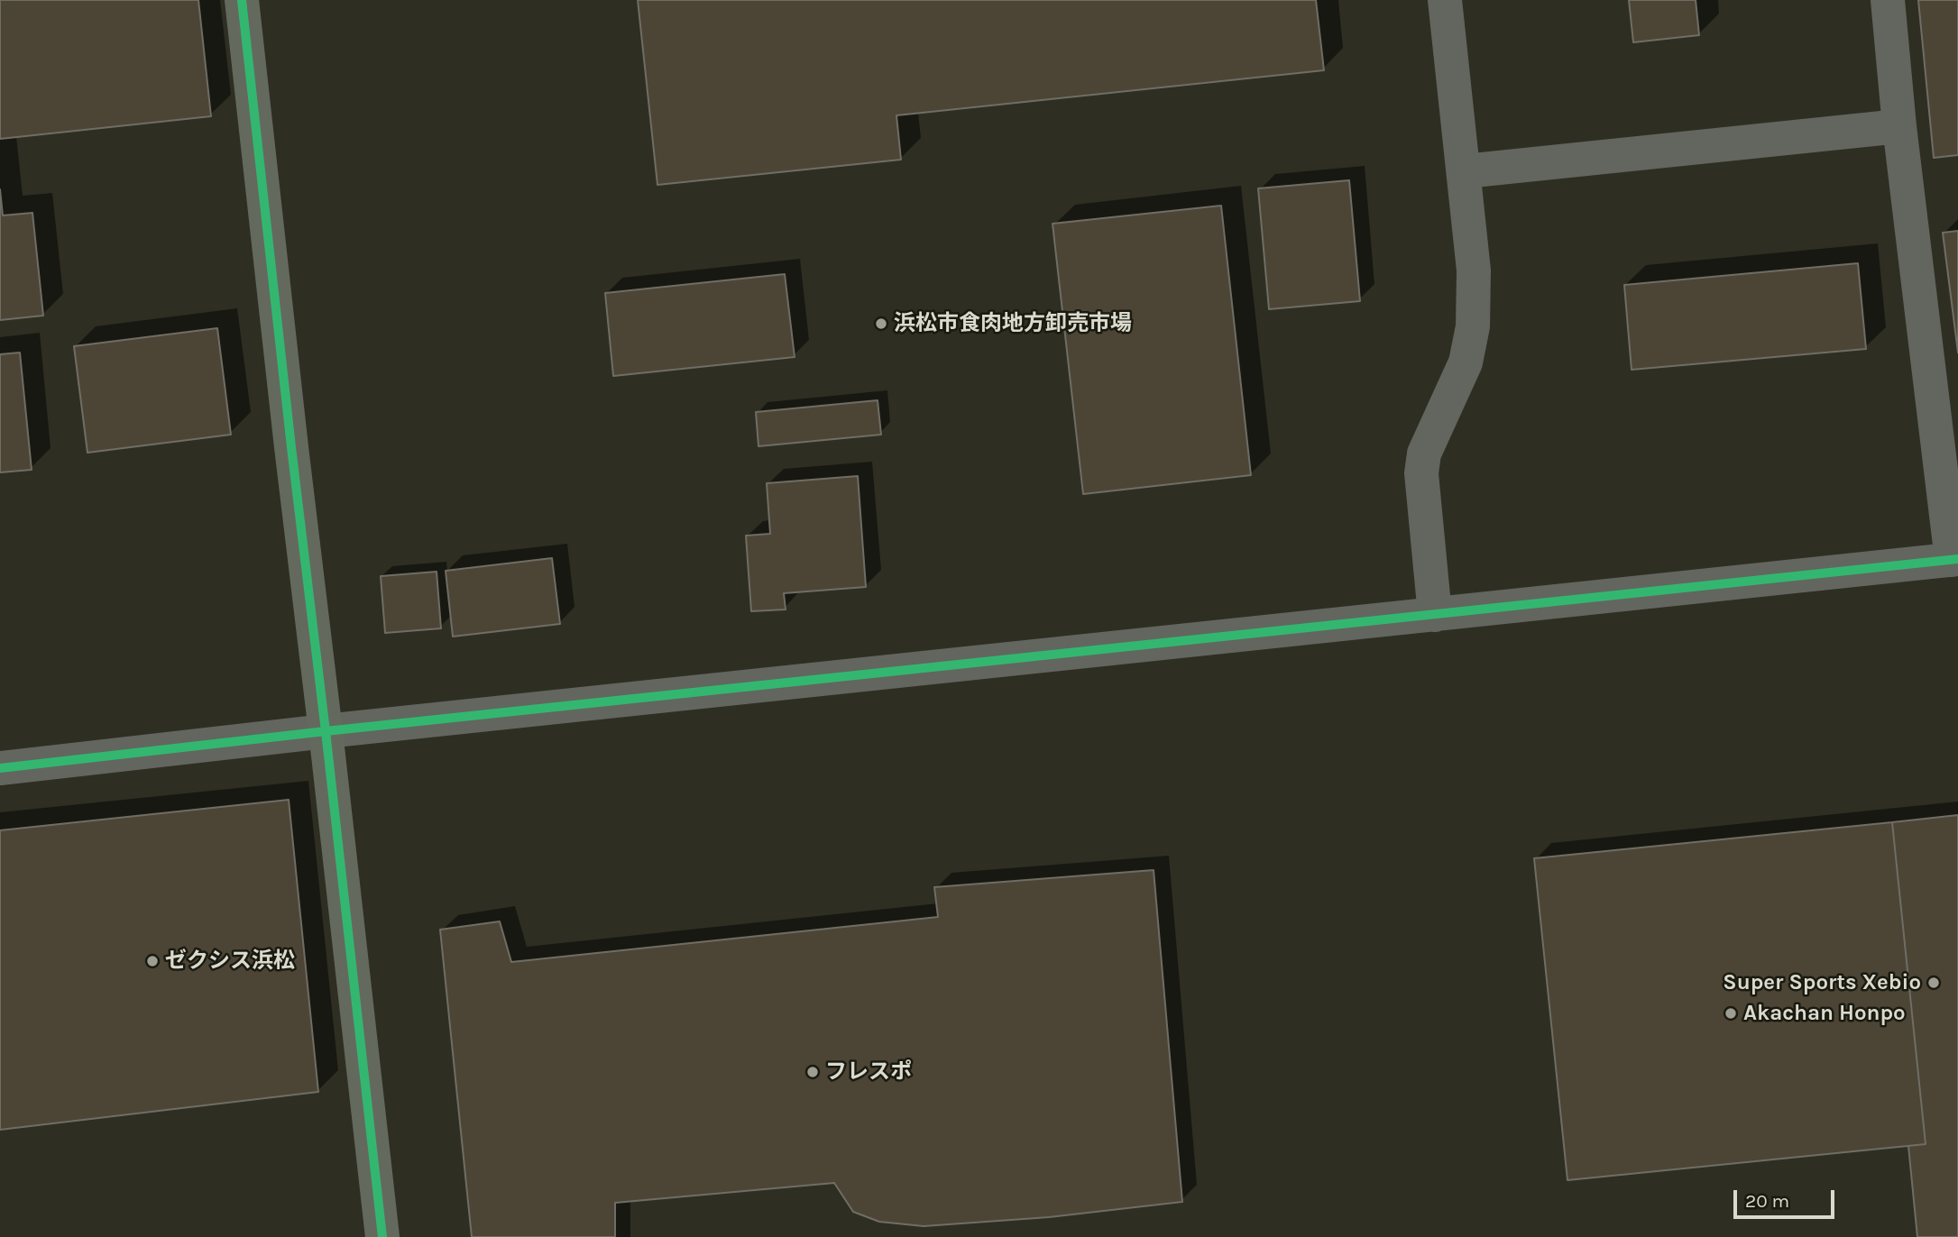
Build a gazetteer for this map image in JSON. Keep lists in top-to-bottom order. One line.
{"places":["浜松市食肉地方卸売市場","ゼクシス浜松","Super Sports Xebio","Akachan Honpo","フレスポ"],"scale_bar":"20 m"}
